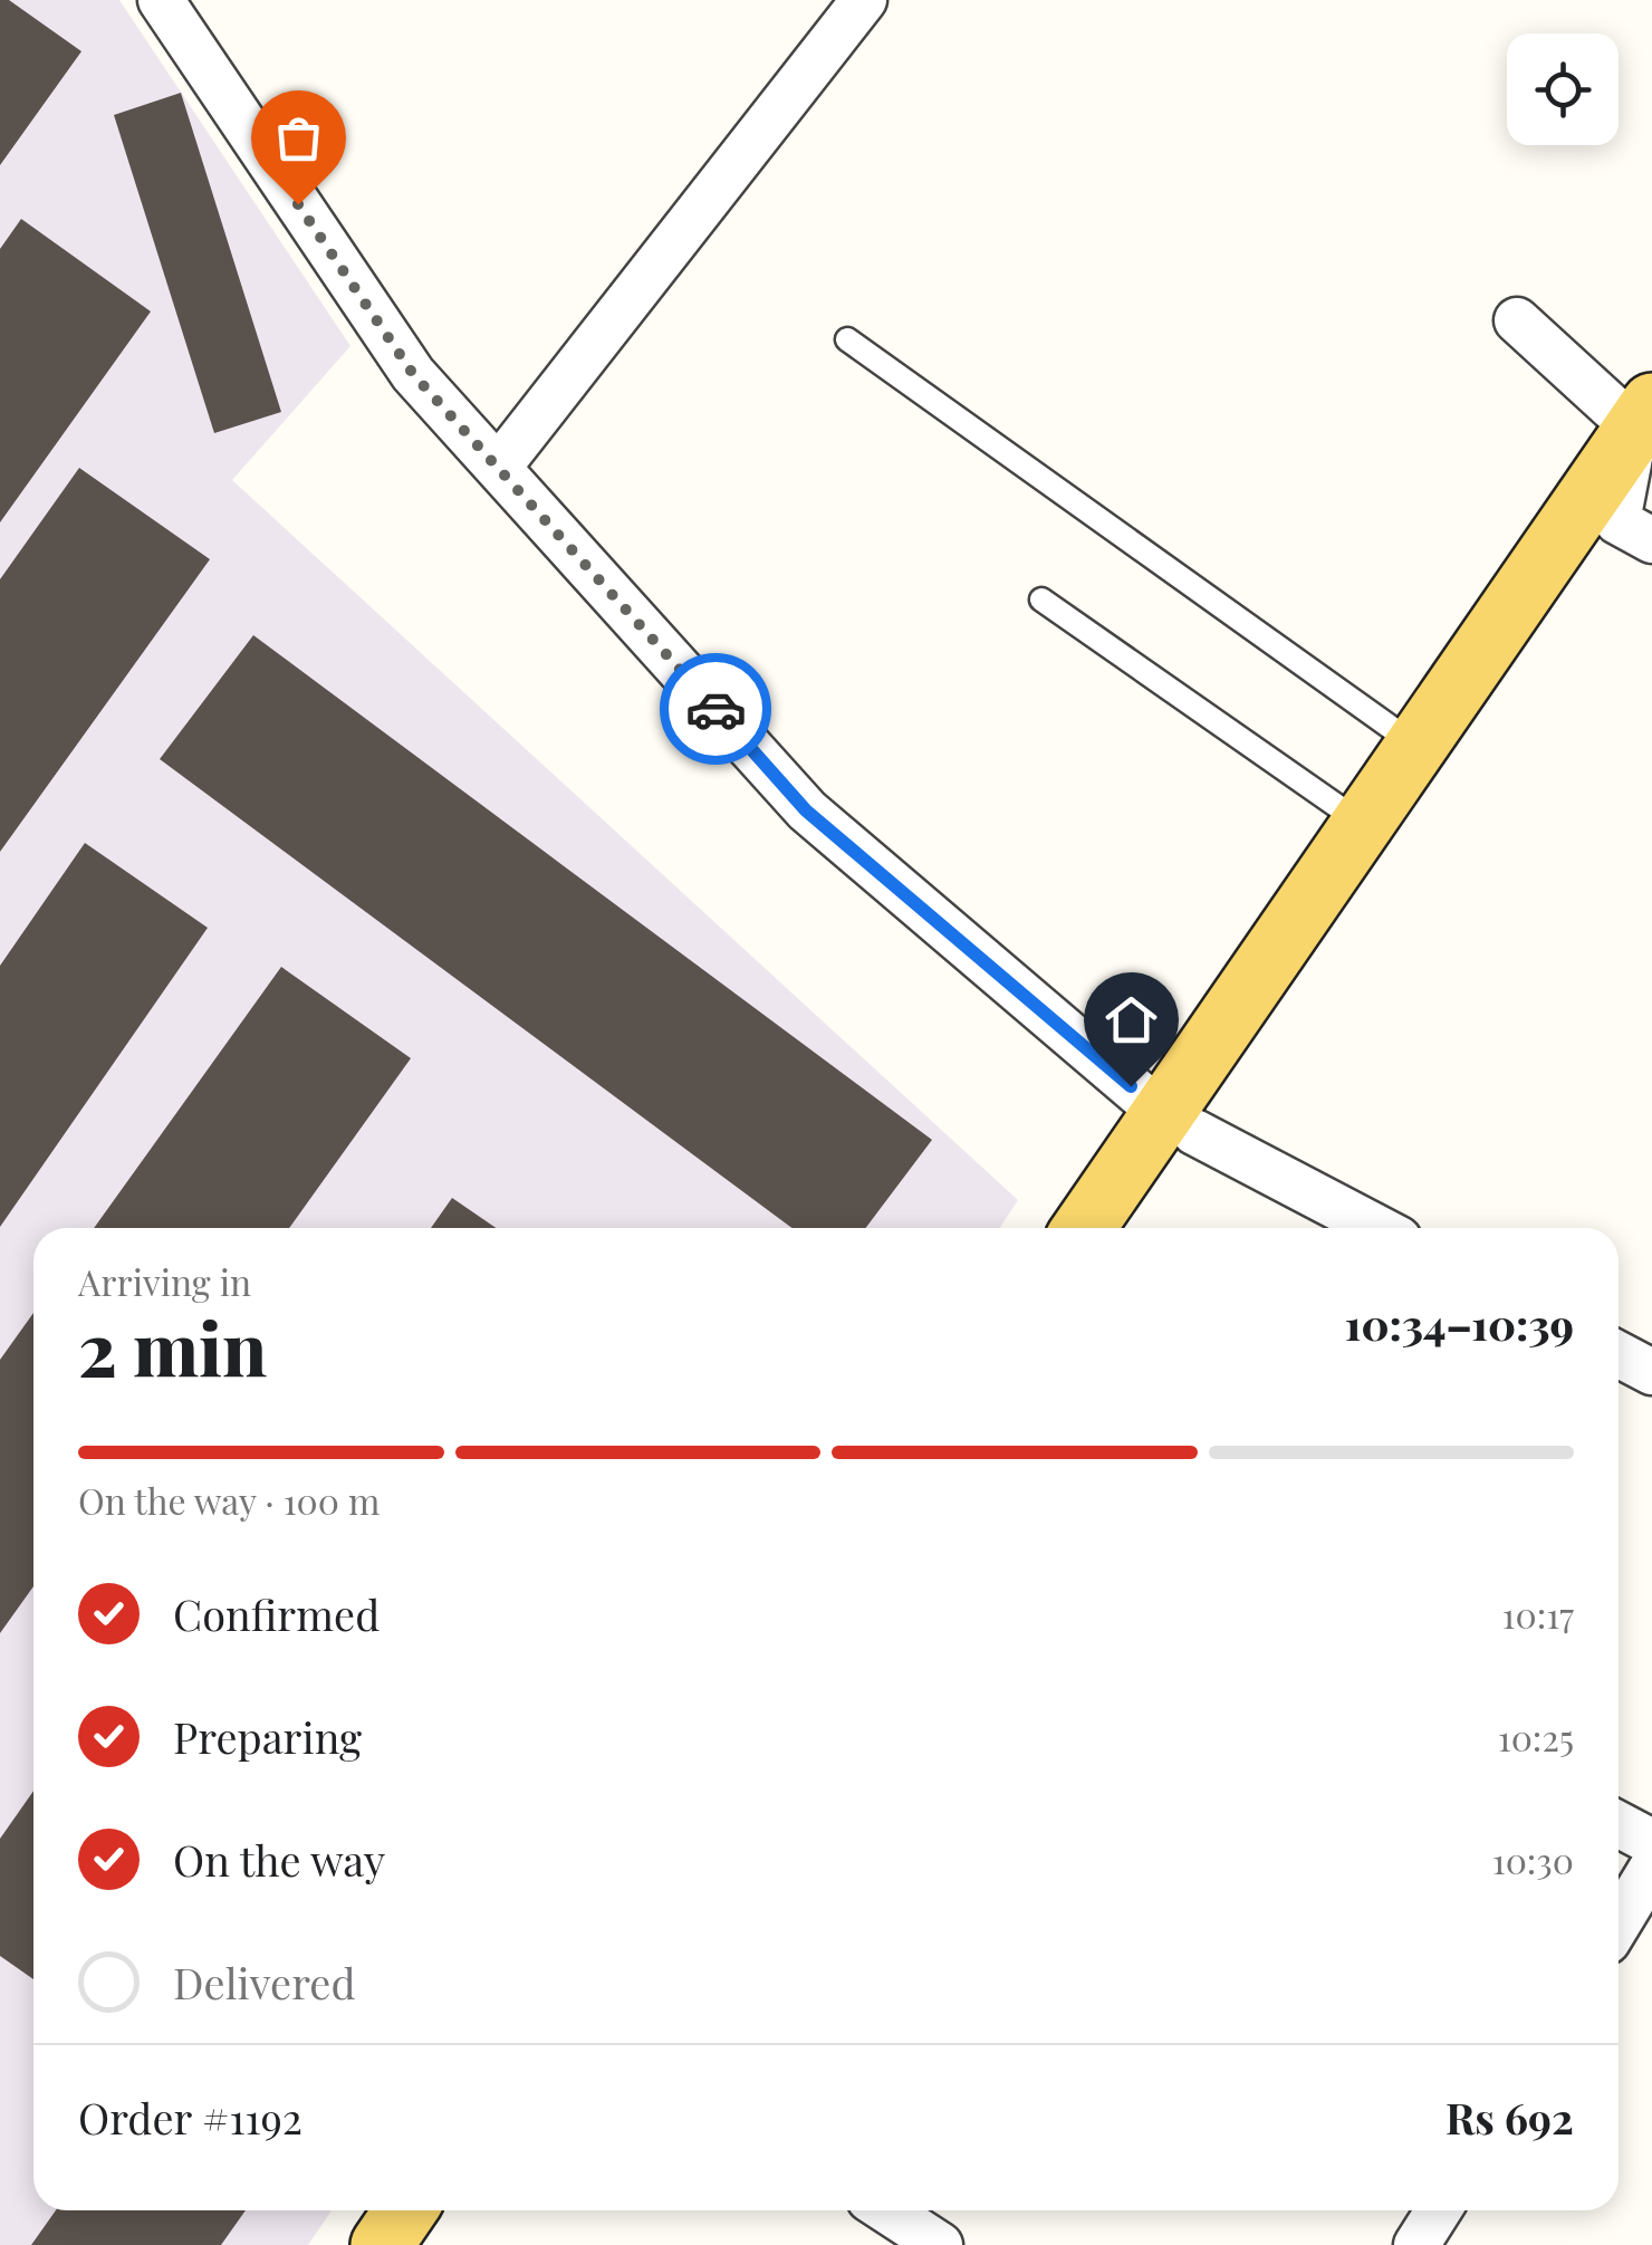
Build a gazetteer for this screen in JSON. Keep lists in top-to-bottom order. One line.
{"page":{"heading":["2 min","Arriving in","10:34–10:39"],"panel":["Order #1192","Rs 692"],"bar":"On the way · 100 m","list":[["Confirmed","10:17"],["Preparing","10:25"],["On the way","10:30"],"Delivered"]}}
